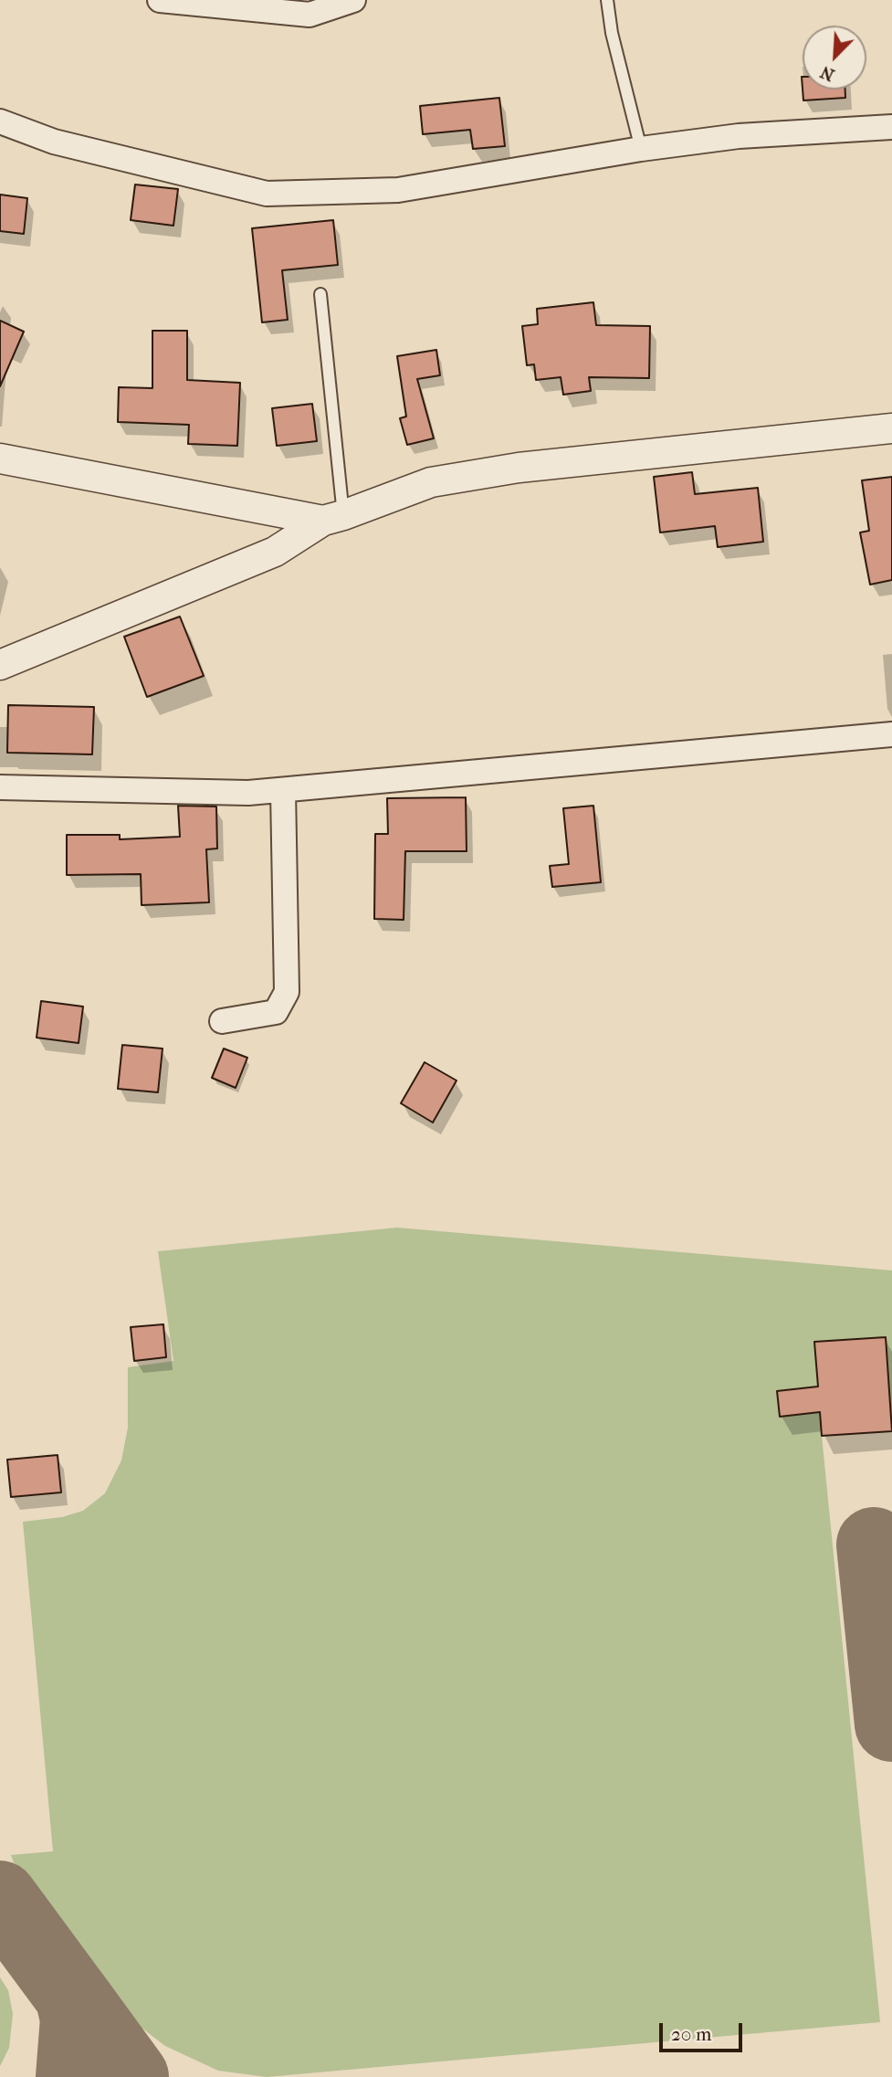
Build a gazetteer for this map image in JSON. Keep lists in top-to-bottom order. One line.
{"scale_bar":"20 m","north":"bottom left"}
